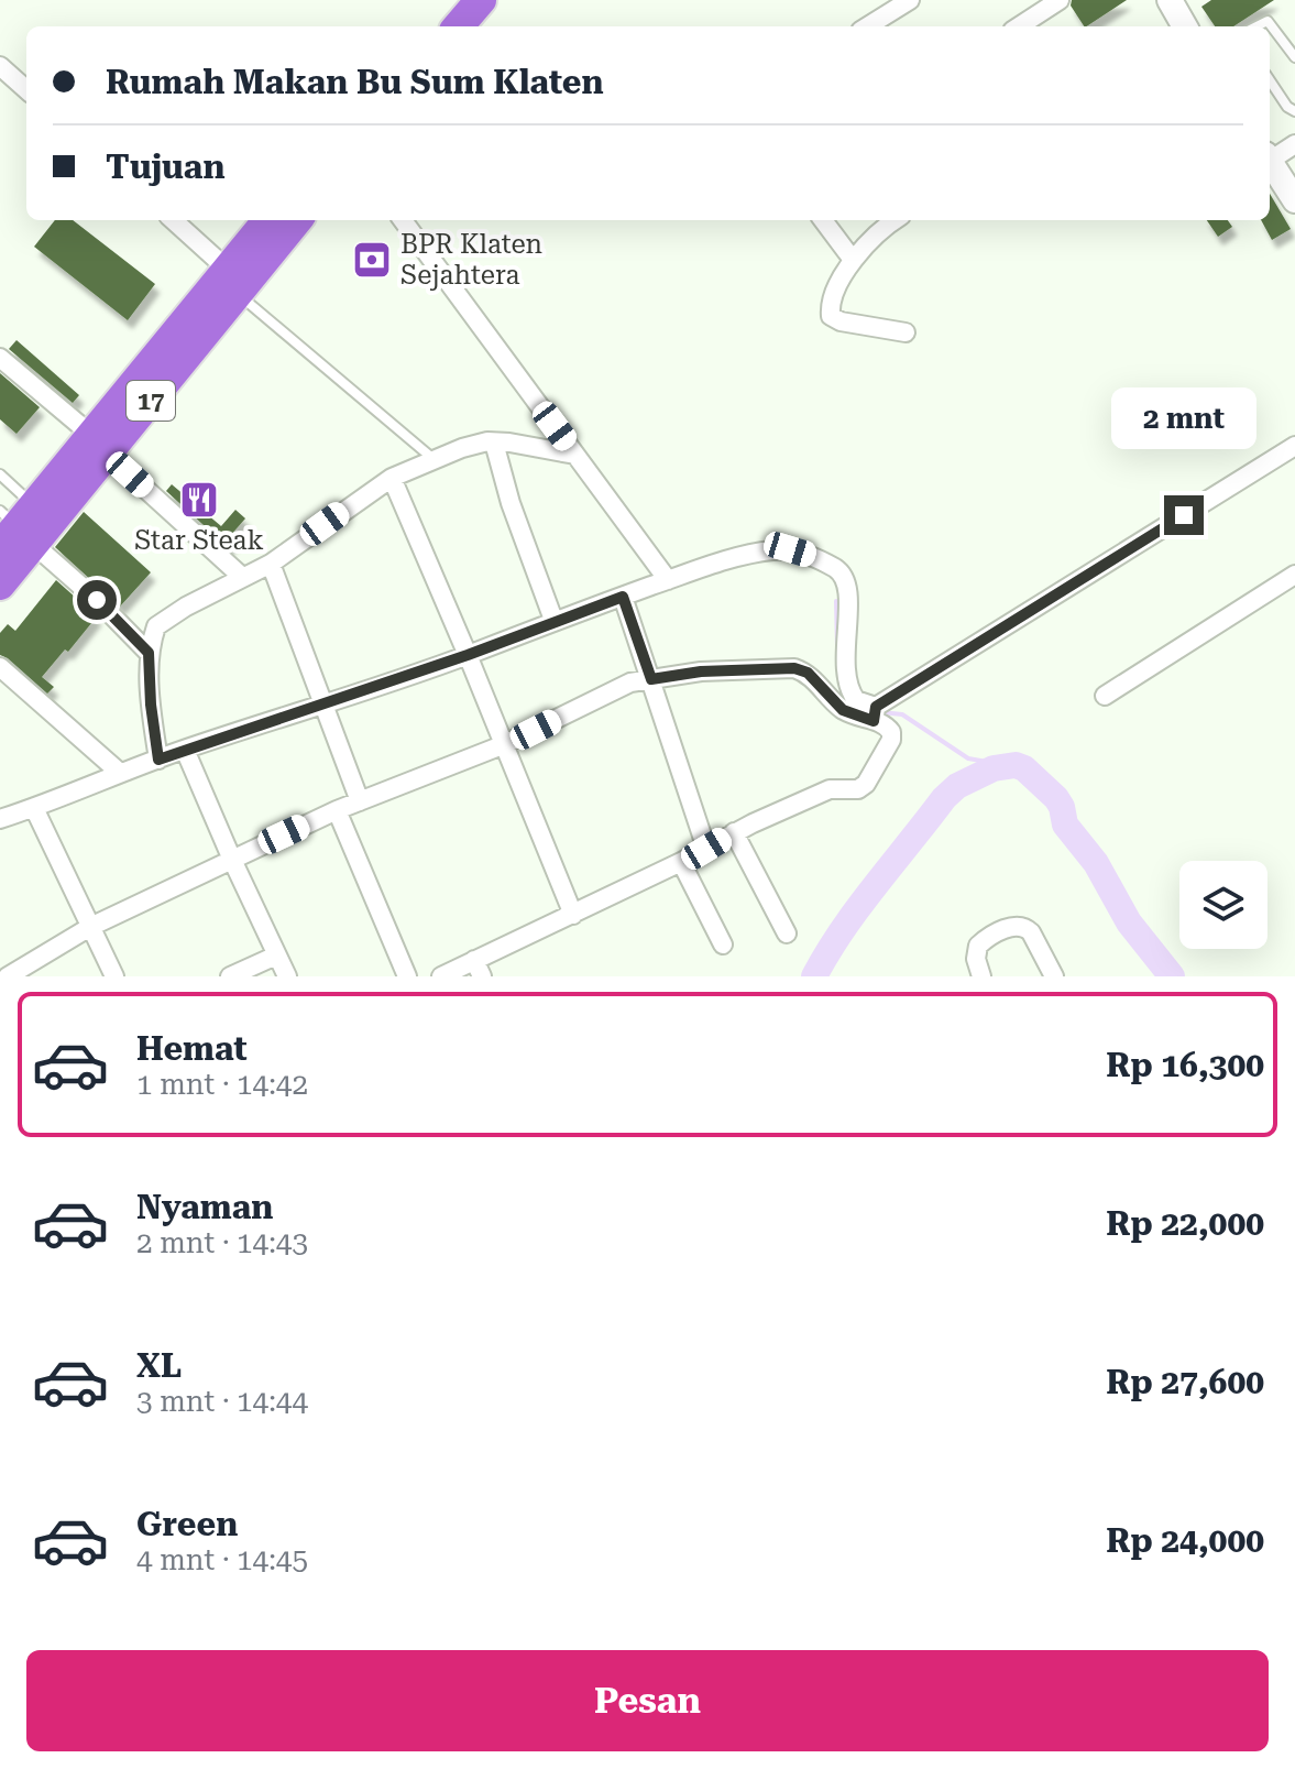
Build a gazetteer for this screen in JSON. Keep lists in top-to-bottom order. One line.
{"streets":{"highway":["17"]},"places":{"bank":["BPR Klaten Sejahtera"],"restaurant":["Star Steak"]},"page":{"banner":["Rumah Makan Bu Sum Klaten","Tujuan"],"bubble":"2 mnt","list":[{"name":"Hemat","note":"1 mnt · 14:42","value":"Rp 16,300"},{"name":"Nyaman","note":"2 mnt · 14:43","value":"Rp 22,000"},{"name":"XL","note":"3 mnt · 14:44","value":"Rp 27,600"},{"name":"Green","note":"4 mnt · 14:45","value":"Rp 24,000"}],"buttons":"Pesan"}}
